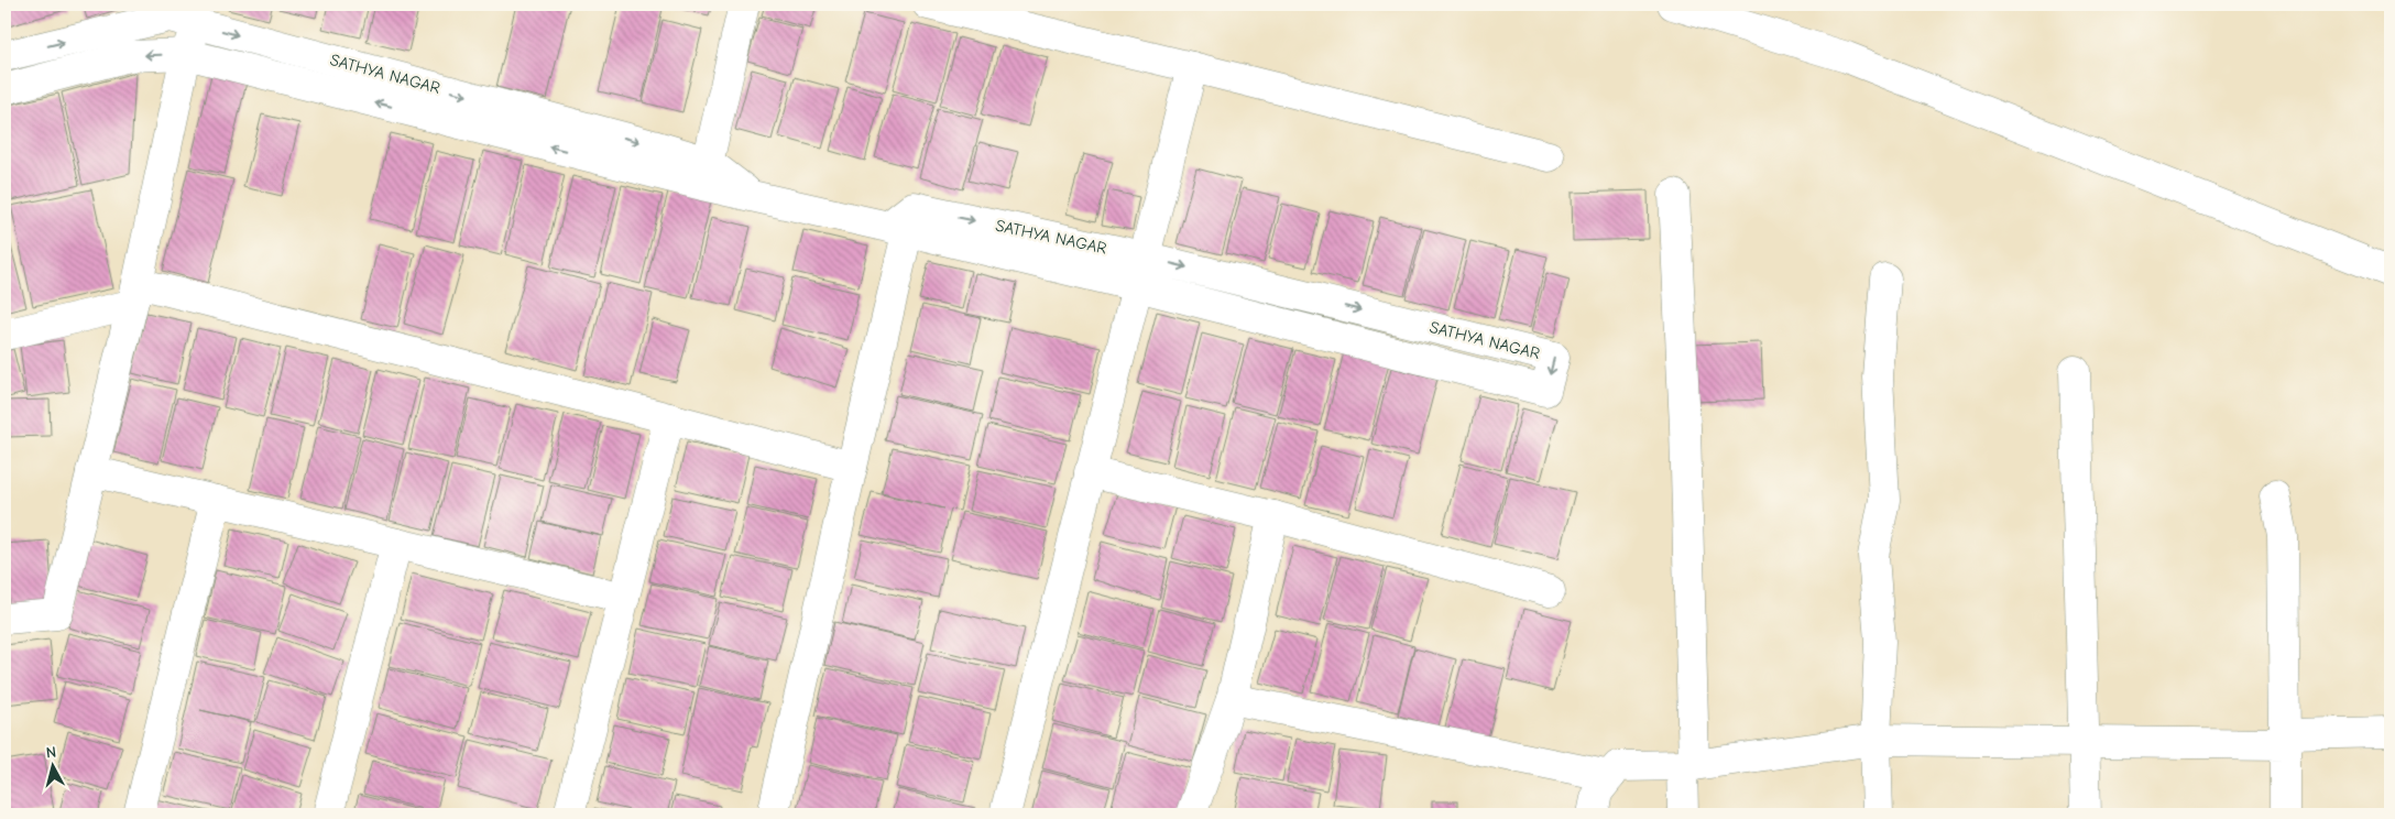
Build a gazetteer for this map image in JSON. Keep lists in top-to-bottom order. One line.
{"streets":{"street":["SATHYA NAGAR"]},"north":"top"}
